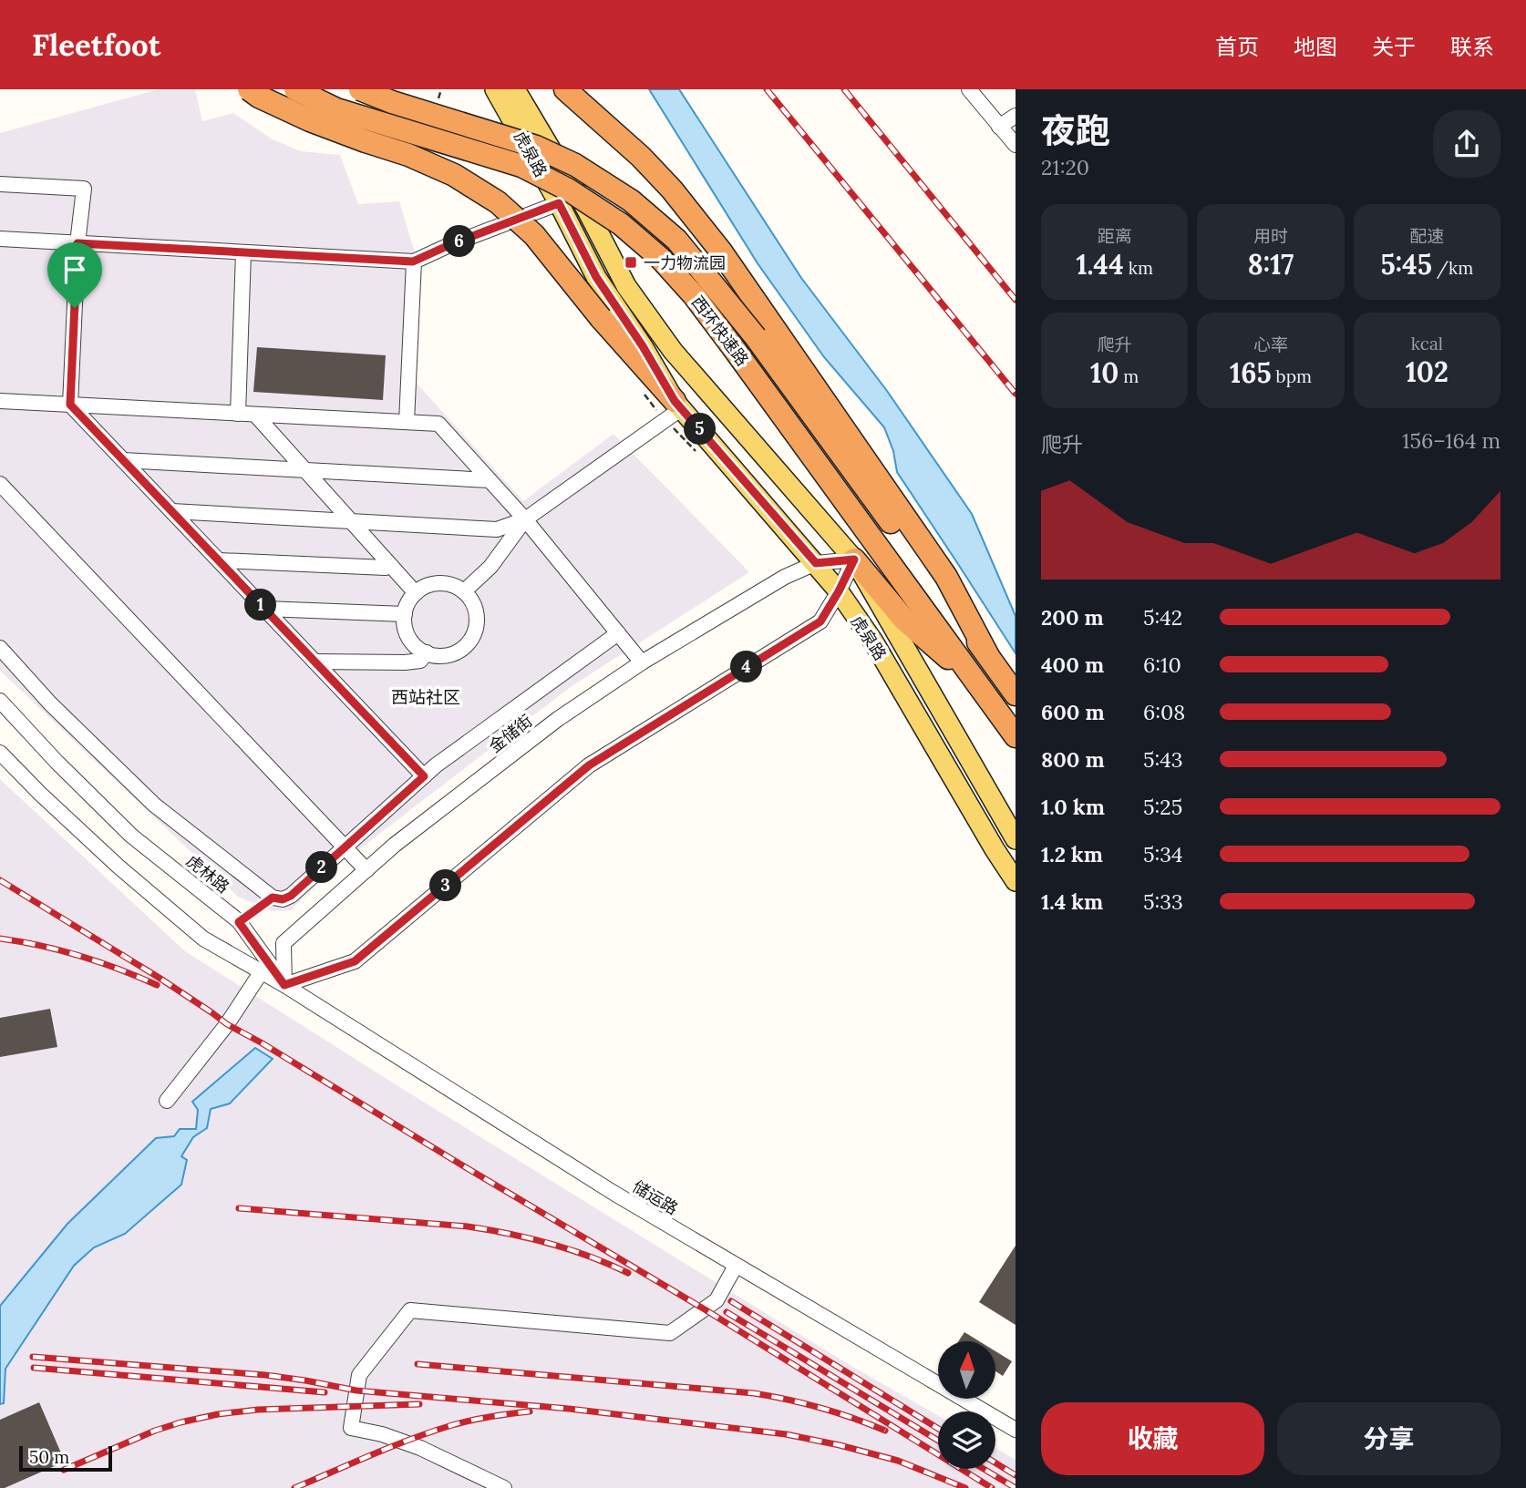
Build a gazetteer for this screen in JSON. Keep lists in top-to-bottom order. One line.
{"streets":{"highway":["西环快速路"],"main road":["虎泉路"],"street":["金储街","虎林路","储运路"]},"crossings":[["虎泉路","金储街"],["金储街","虎林路"],["金储街","储运路"],["虎林路","储运路"]],"districts":["西站社区"],"places":{"transit":["一力物流园"]},"scale_bar":"50 m","north":"top","page":{"header":"Fleetfoot","nav":["首页","地图","关于","联系"],"heading":["夜跑","21:20"],"stats":[["距离","1.44 km"],["用时","8:17"],["配速","5:45 /km"],["爬升","10 m"],["心率","165 bpm"],["kcal","102"]],"pins":["6","5","1","4","2","3"],"chart":["爬升","156–164 m"],"list":[{"name":"200 m","note":"5:42"},{"name":"400 m","note":"6:10"},{"name":"600 m","note":"6:08"},{"name":"800 m","note":"5:43"},{"name":"1.0 km","note":"5:25"},{"name":"1.2 km","note":"5:34"},{"name":"1.4 km","note":"5:33"}],"buttons":["收藏","分享"],"scale":"50 m"}}
